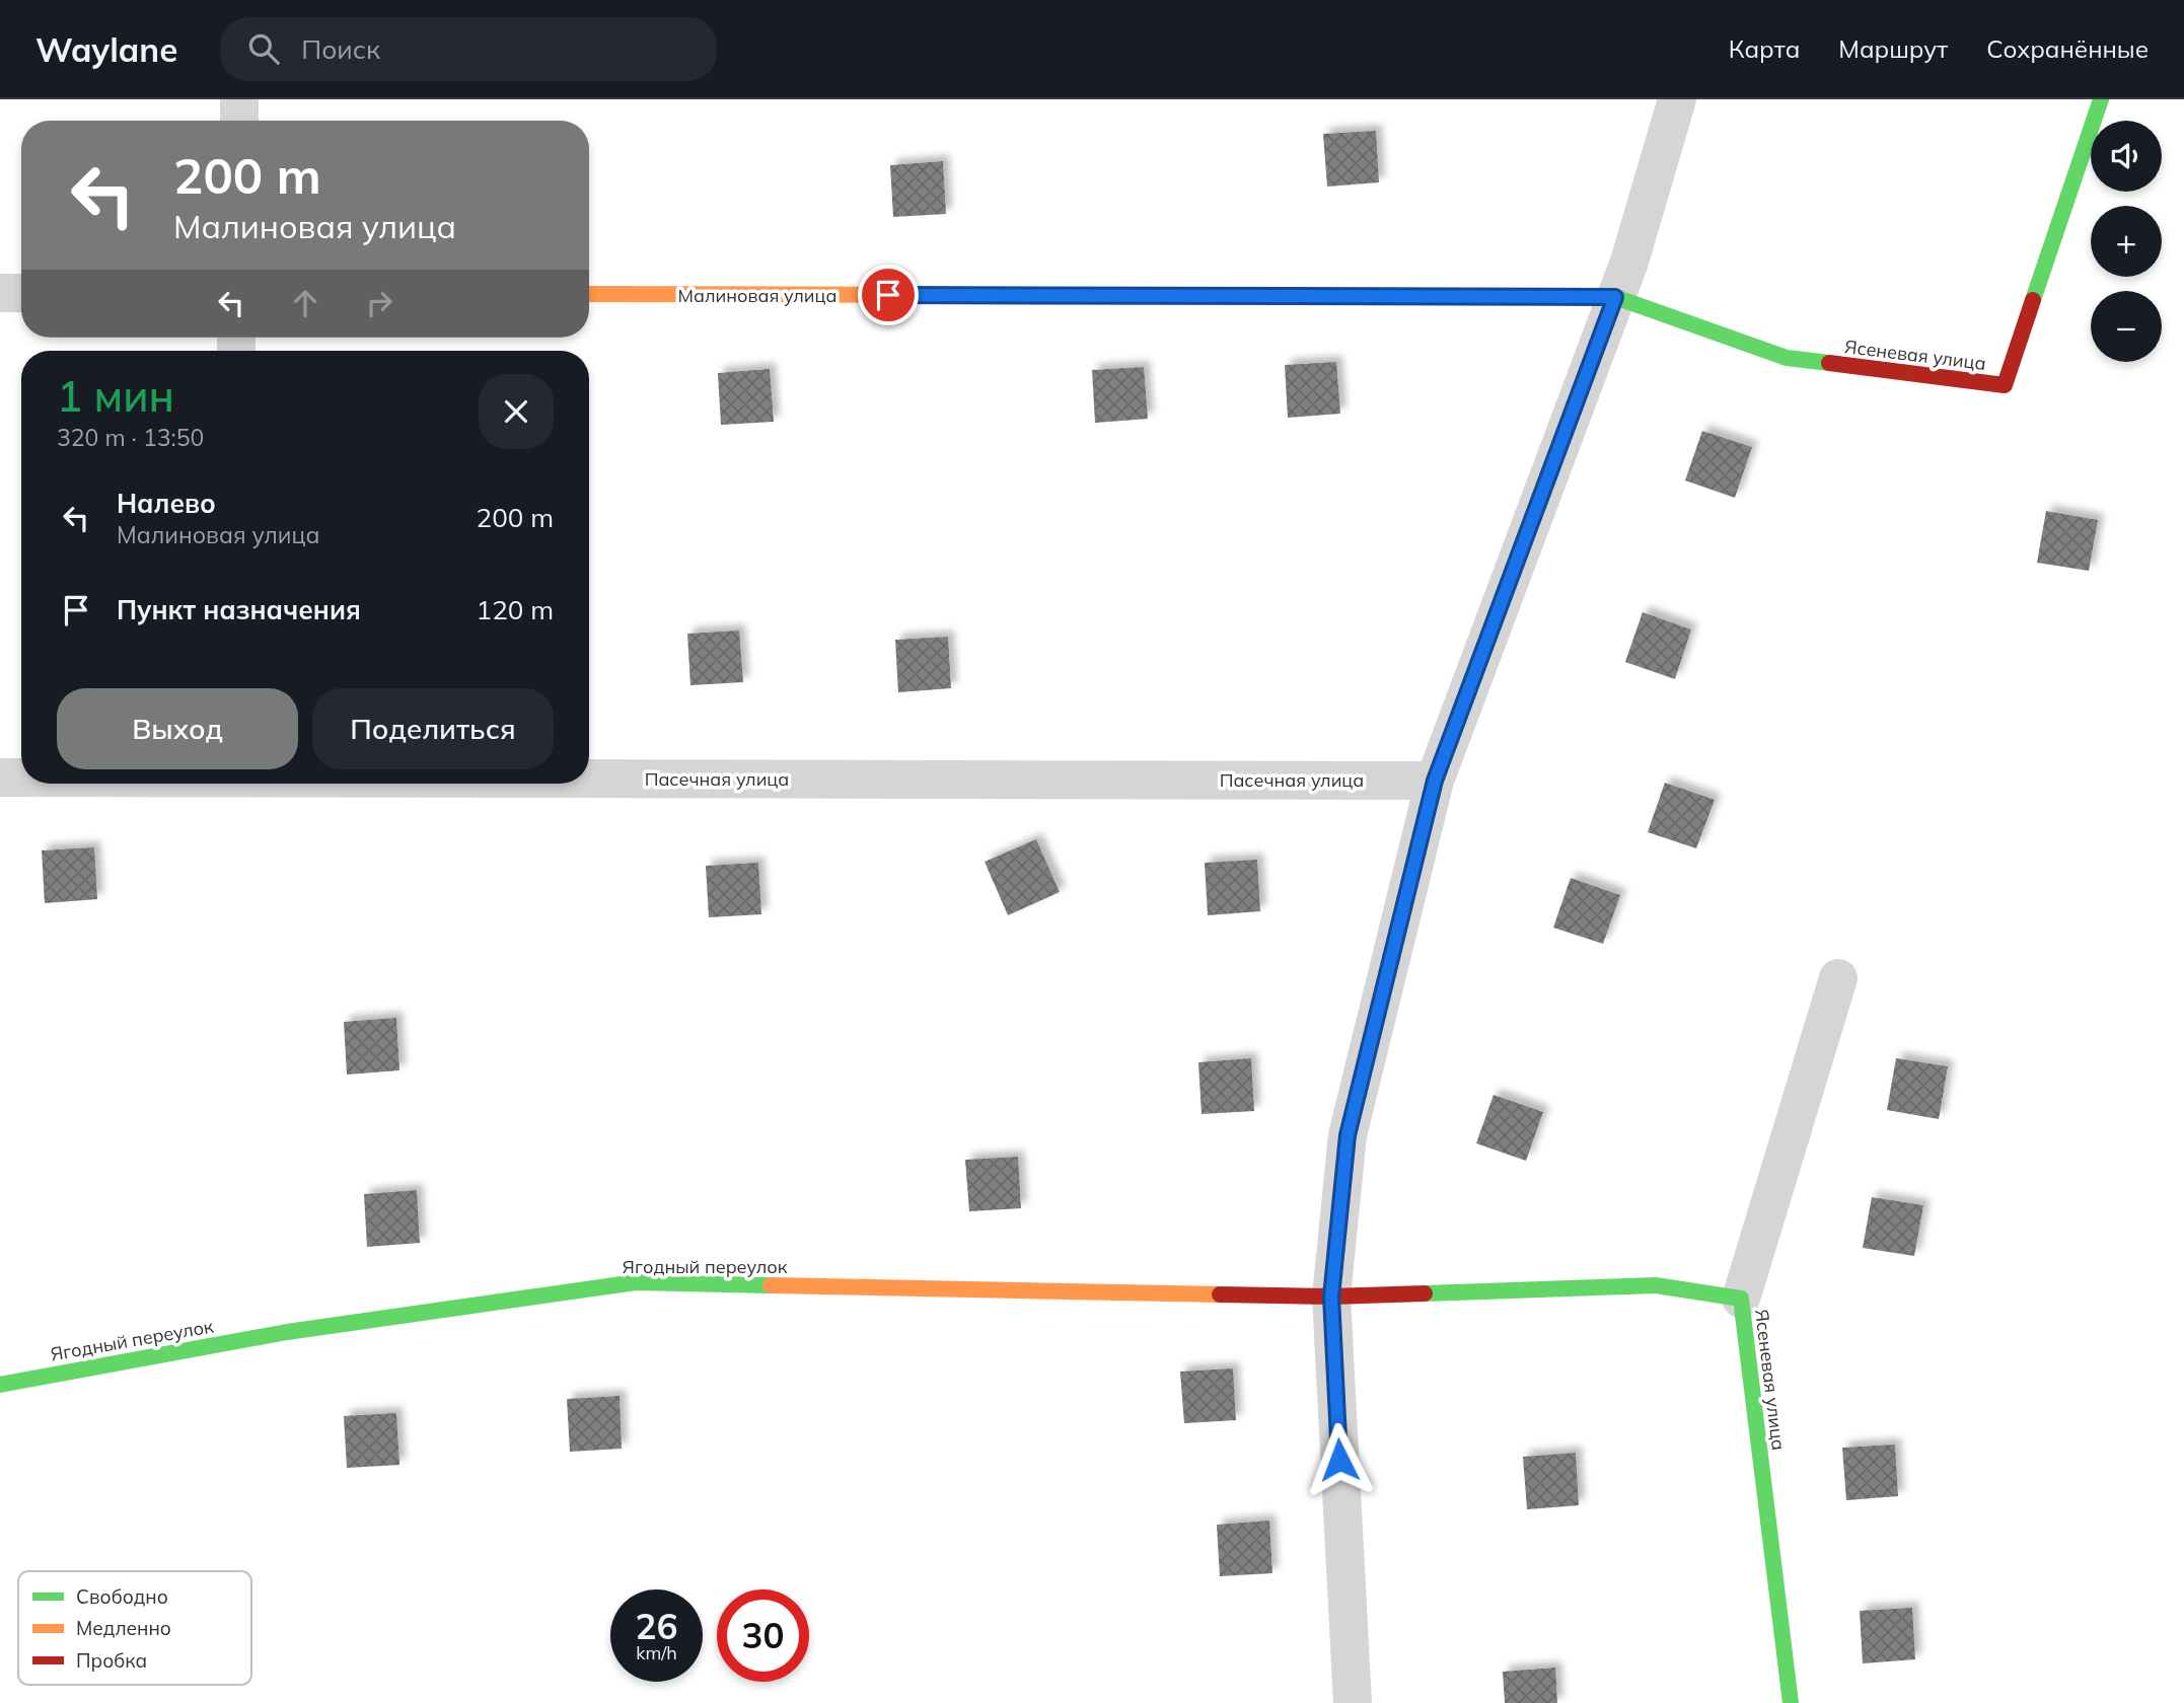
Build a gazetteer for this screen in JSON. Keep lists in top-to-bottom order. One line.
{"streets":{"street":["Малиновая улица","Ясеневая улица","Пасечная улица","Ягодный переулок"]},"crossings":[["Малиновая улица","Ясеневая улица"],["Ясеневая улица","Ягодный переулок"]],"legend":["Свободно","Медленно","Пробка"],"page":{"header":"Waylane","search":"Поиск","nav":["Карта","Маршрут","Сохранённые"],"map_buttons":["+","−"],"turn":["200 m","Малиновая улица"],"heading":["1 мин","320 m · 13:50"],"list":[{"name":"Налево","note":"Малиновая улица","value":"200 m"},{"name":"Пункт назначения","value":"120 m"}],"buttons":["Выход","Поделиться"],"speed":"26 km/h","limit":"30"}}
